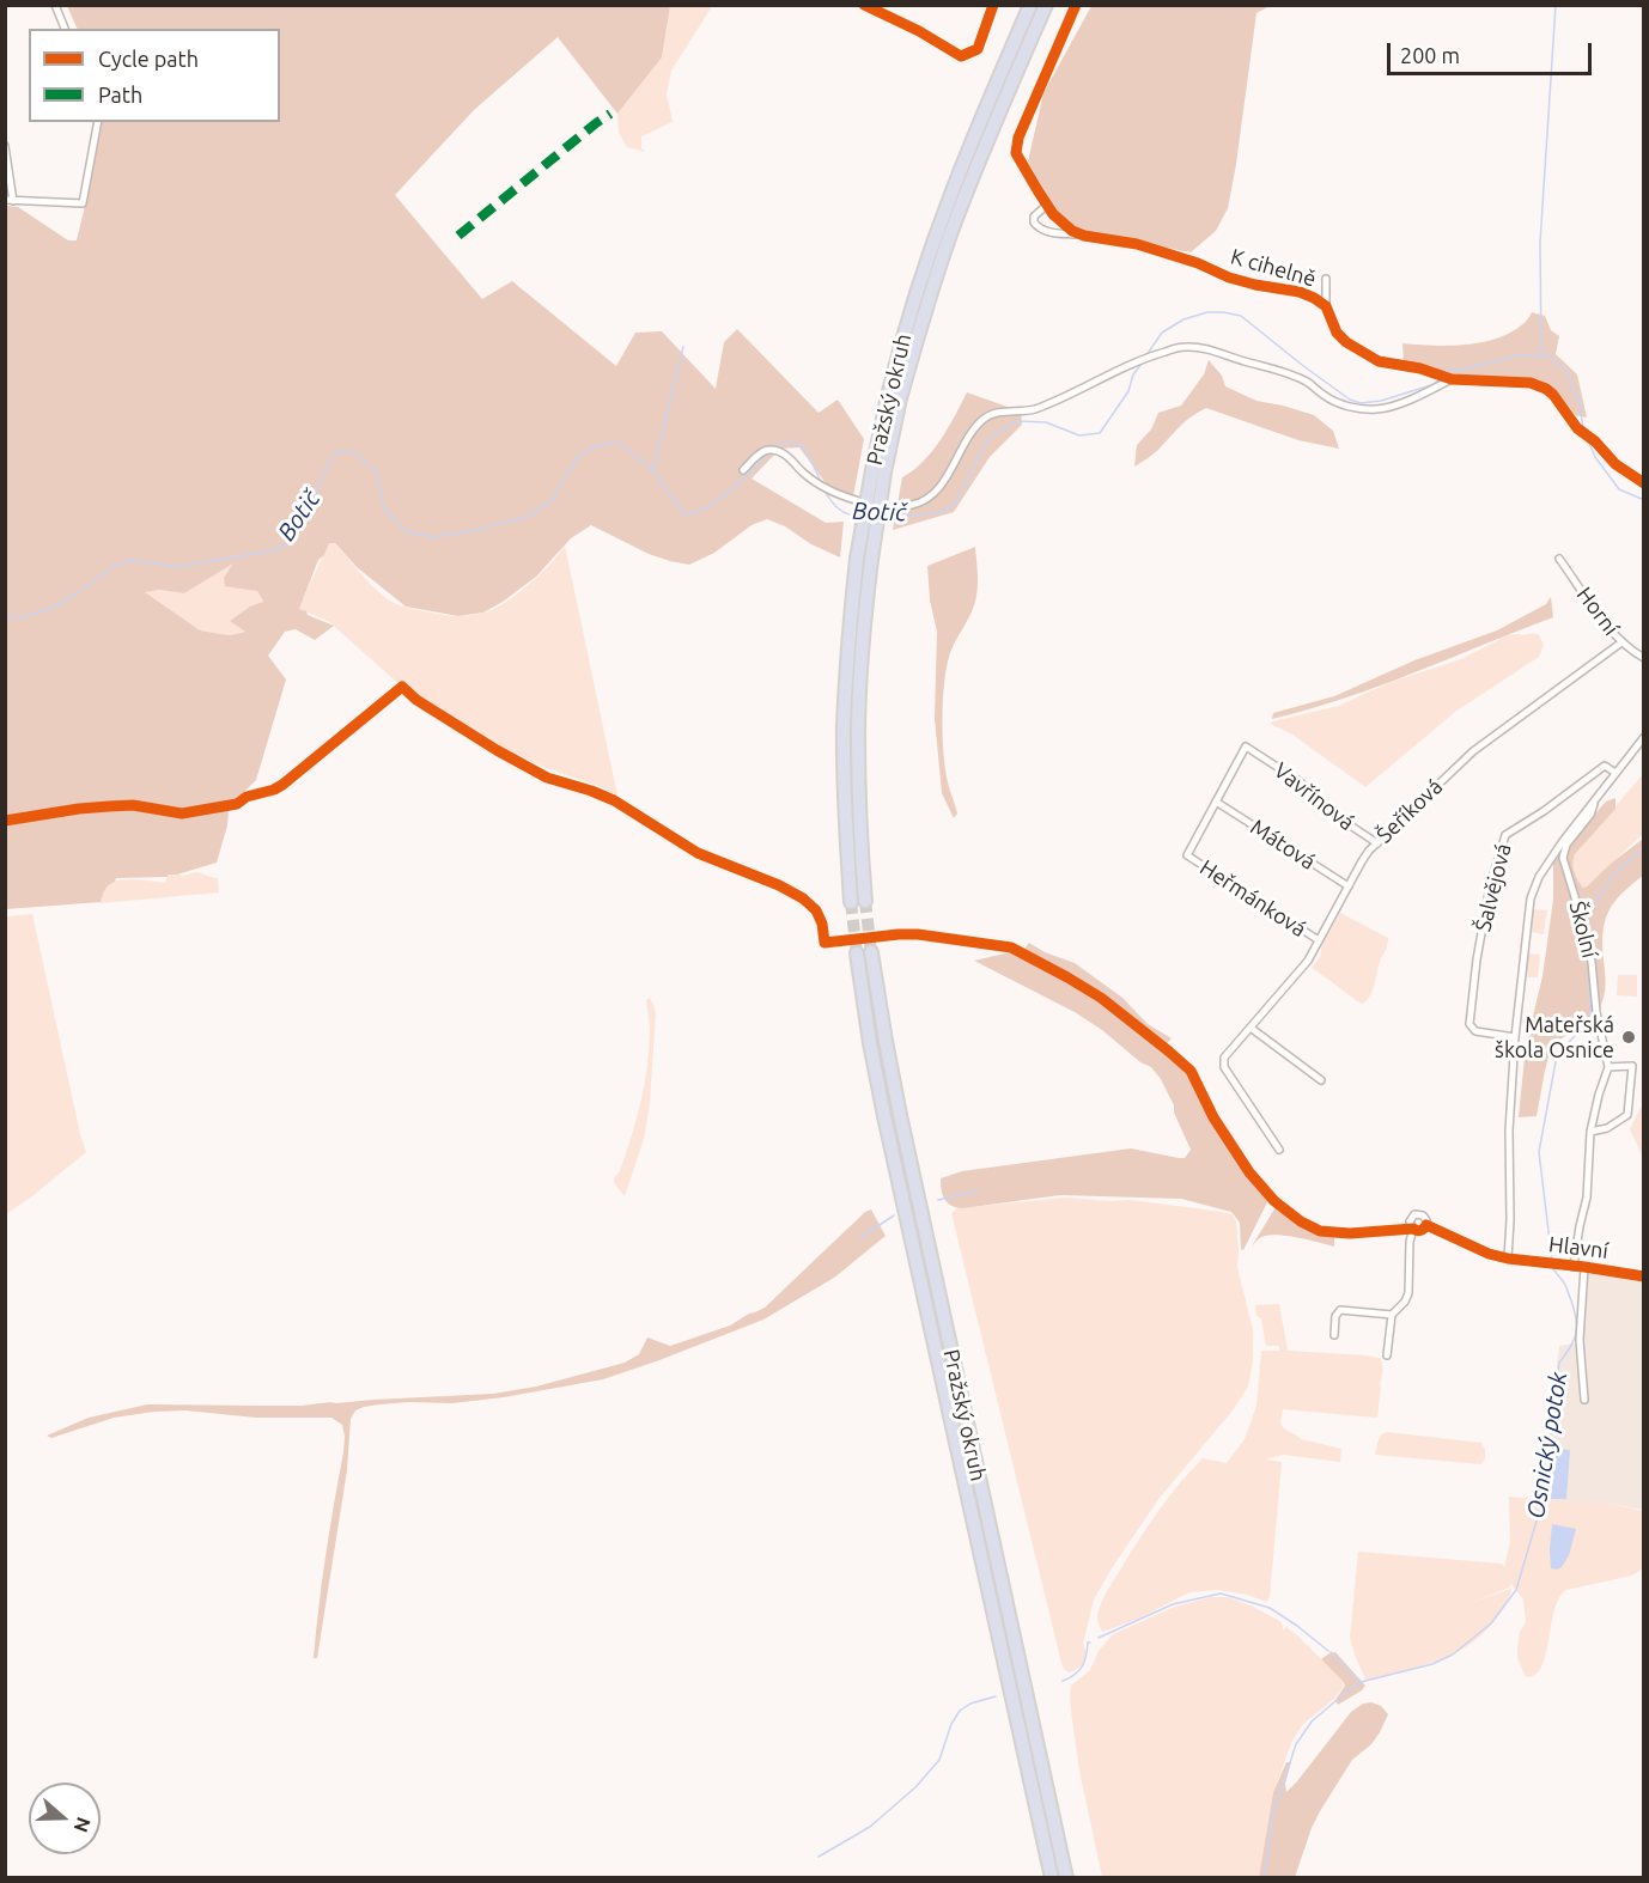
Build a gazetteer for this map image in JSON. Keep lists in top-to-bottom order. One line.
{"streets":{"highway":["Pražský okruh"],"street":["K cihelně","Horní","Vavřínová","Šeříková","Mátová","Šalvějová","Heřmánková","Školní","Hlavní"]},"crossings":[["Horní","Šeříková"],["Vavřínová","Šeříková"],["Vavřínová","Mátová"],["Vavřínová","Heřmánková"],["Šeříková","Mátová"],["Šeříková","Heřmánková"]],"water":["Botič","Osnický potok"],"places":["Mateřská škola Osnice"],"legend":["Cycle path","Path"],"scale_bar":"200 m","north":"right"}
